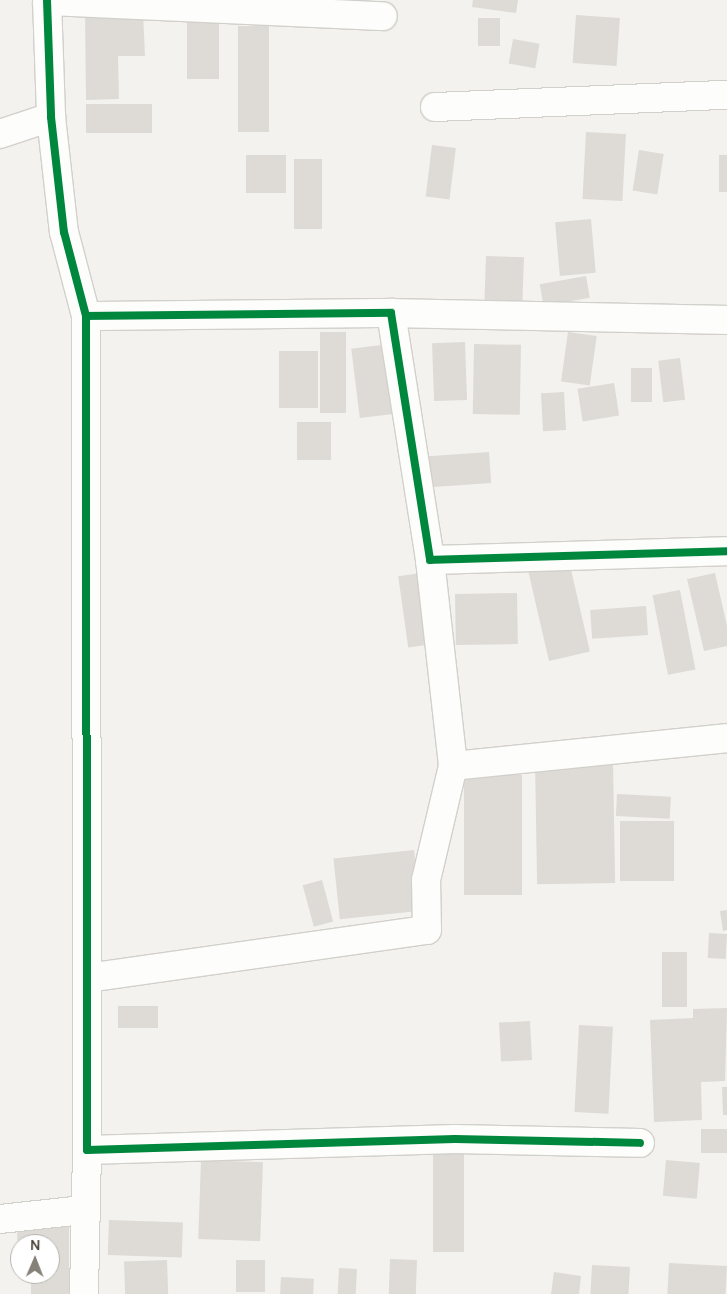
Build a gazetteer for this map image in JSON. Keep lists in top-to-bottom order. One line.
{"north":"top"}
